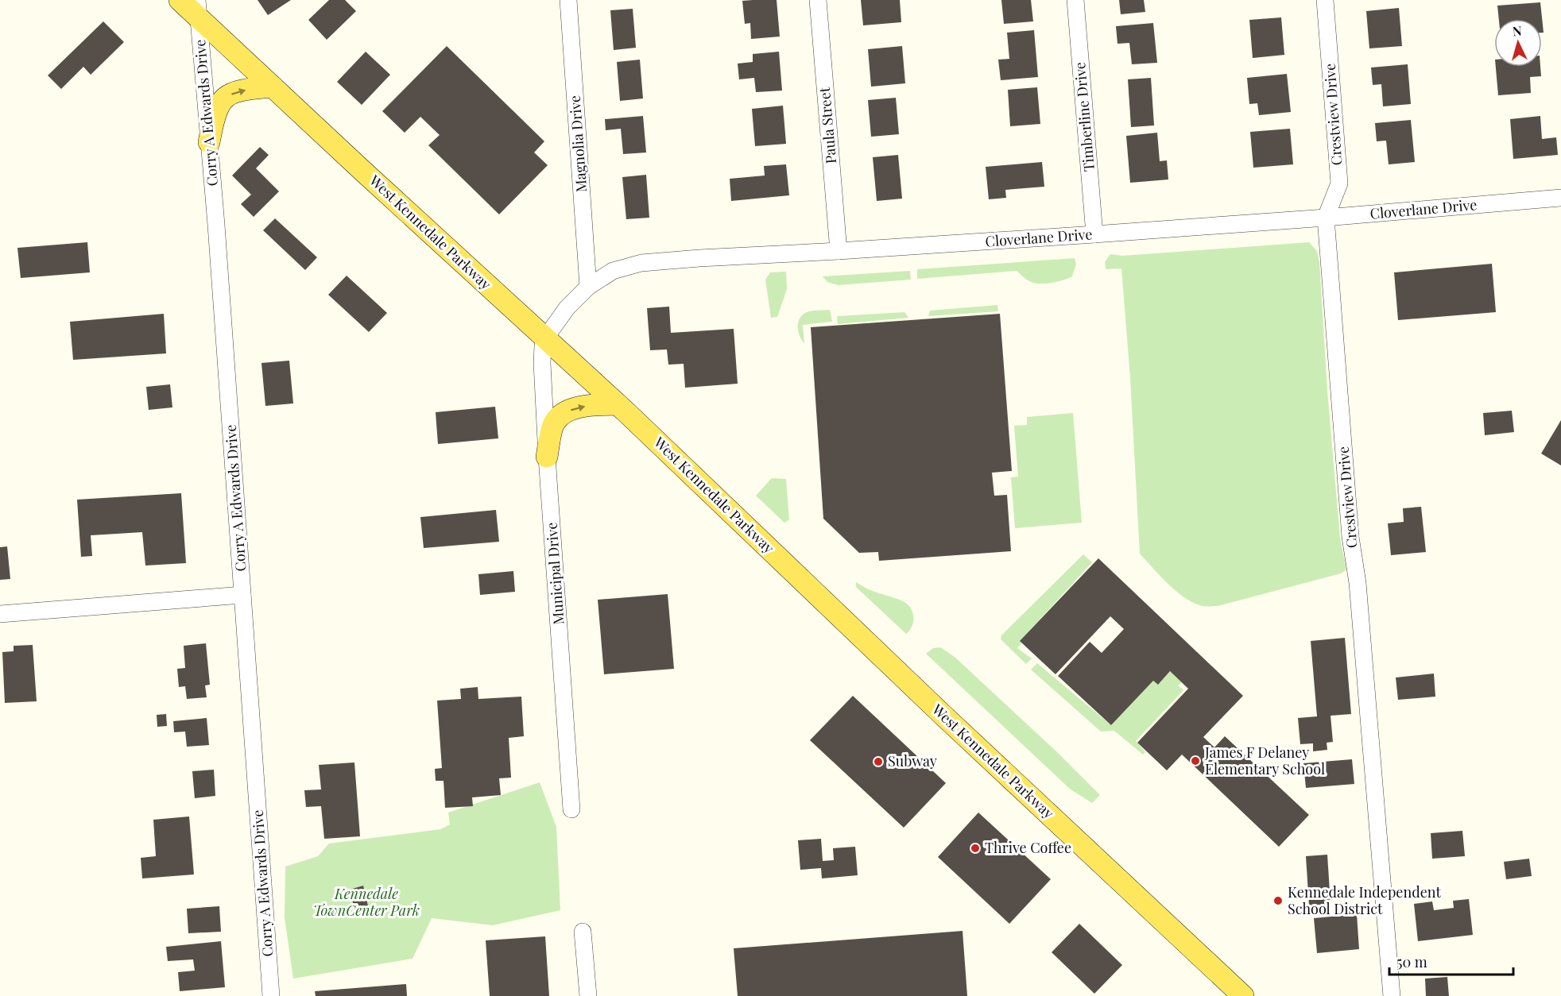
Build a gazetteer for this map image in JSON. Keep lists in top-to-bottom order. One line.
{"streets":{"main road":["West Kennedale Parkway"],"street":["Corry A Edwards Drive","Crestview Drive","Timberline Drive","Paula Street","Magnolia Drive","Cloverlane Drive","Municipal Drive"]},"crossings":[["Corry A Edwards Drive","West Kennedale Parkway"],["Crestview Drive","Cloverlane Drive"],["Timberline Drive","Cloverlane Drive"],["Paula Street","Cloverlane Drive"],["Magnolia Drive","Cloverlane Drive"],["Cloverlane Drive","West Kennedale Parkway"],["Cloverlane Drive","Municipal Drive"],["West Kennedale Parkway","Municipal Drive"]],"parks":["Kennedale TownCenter Park"],"places":["James F Delaney Elementary School","Subway","Thrive Coffee","Kennedale Independent School District"],"scale_bar":"50 m","north":"top"}
